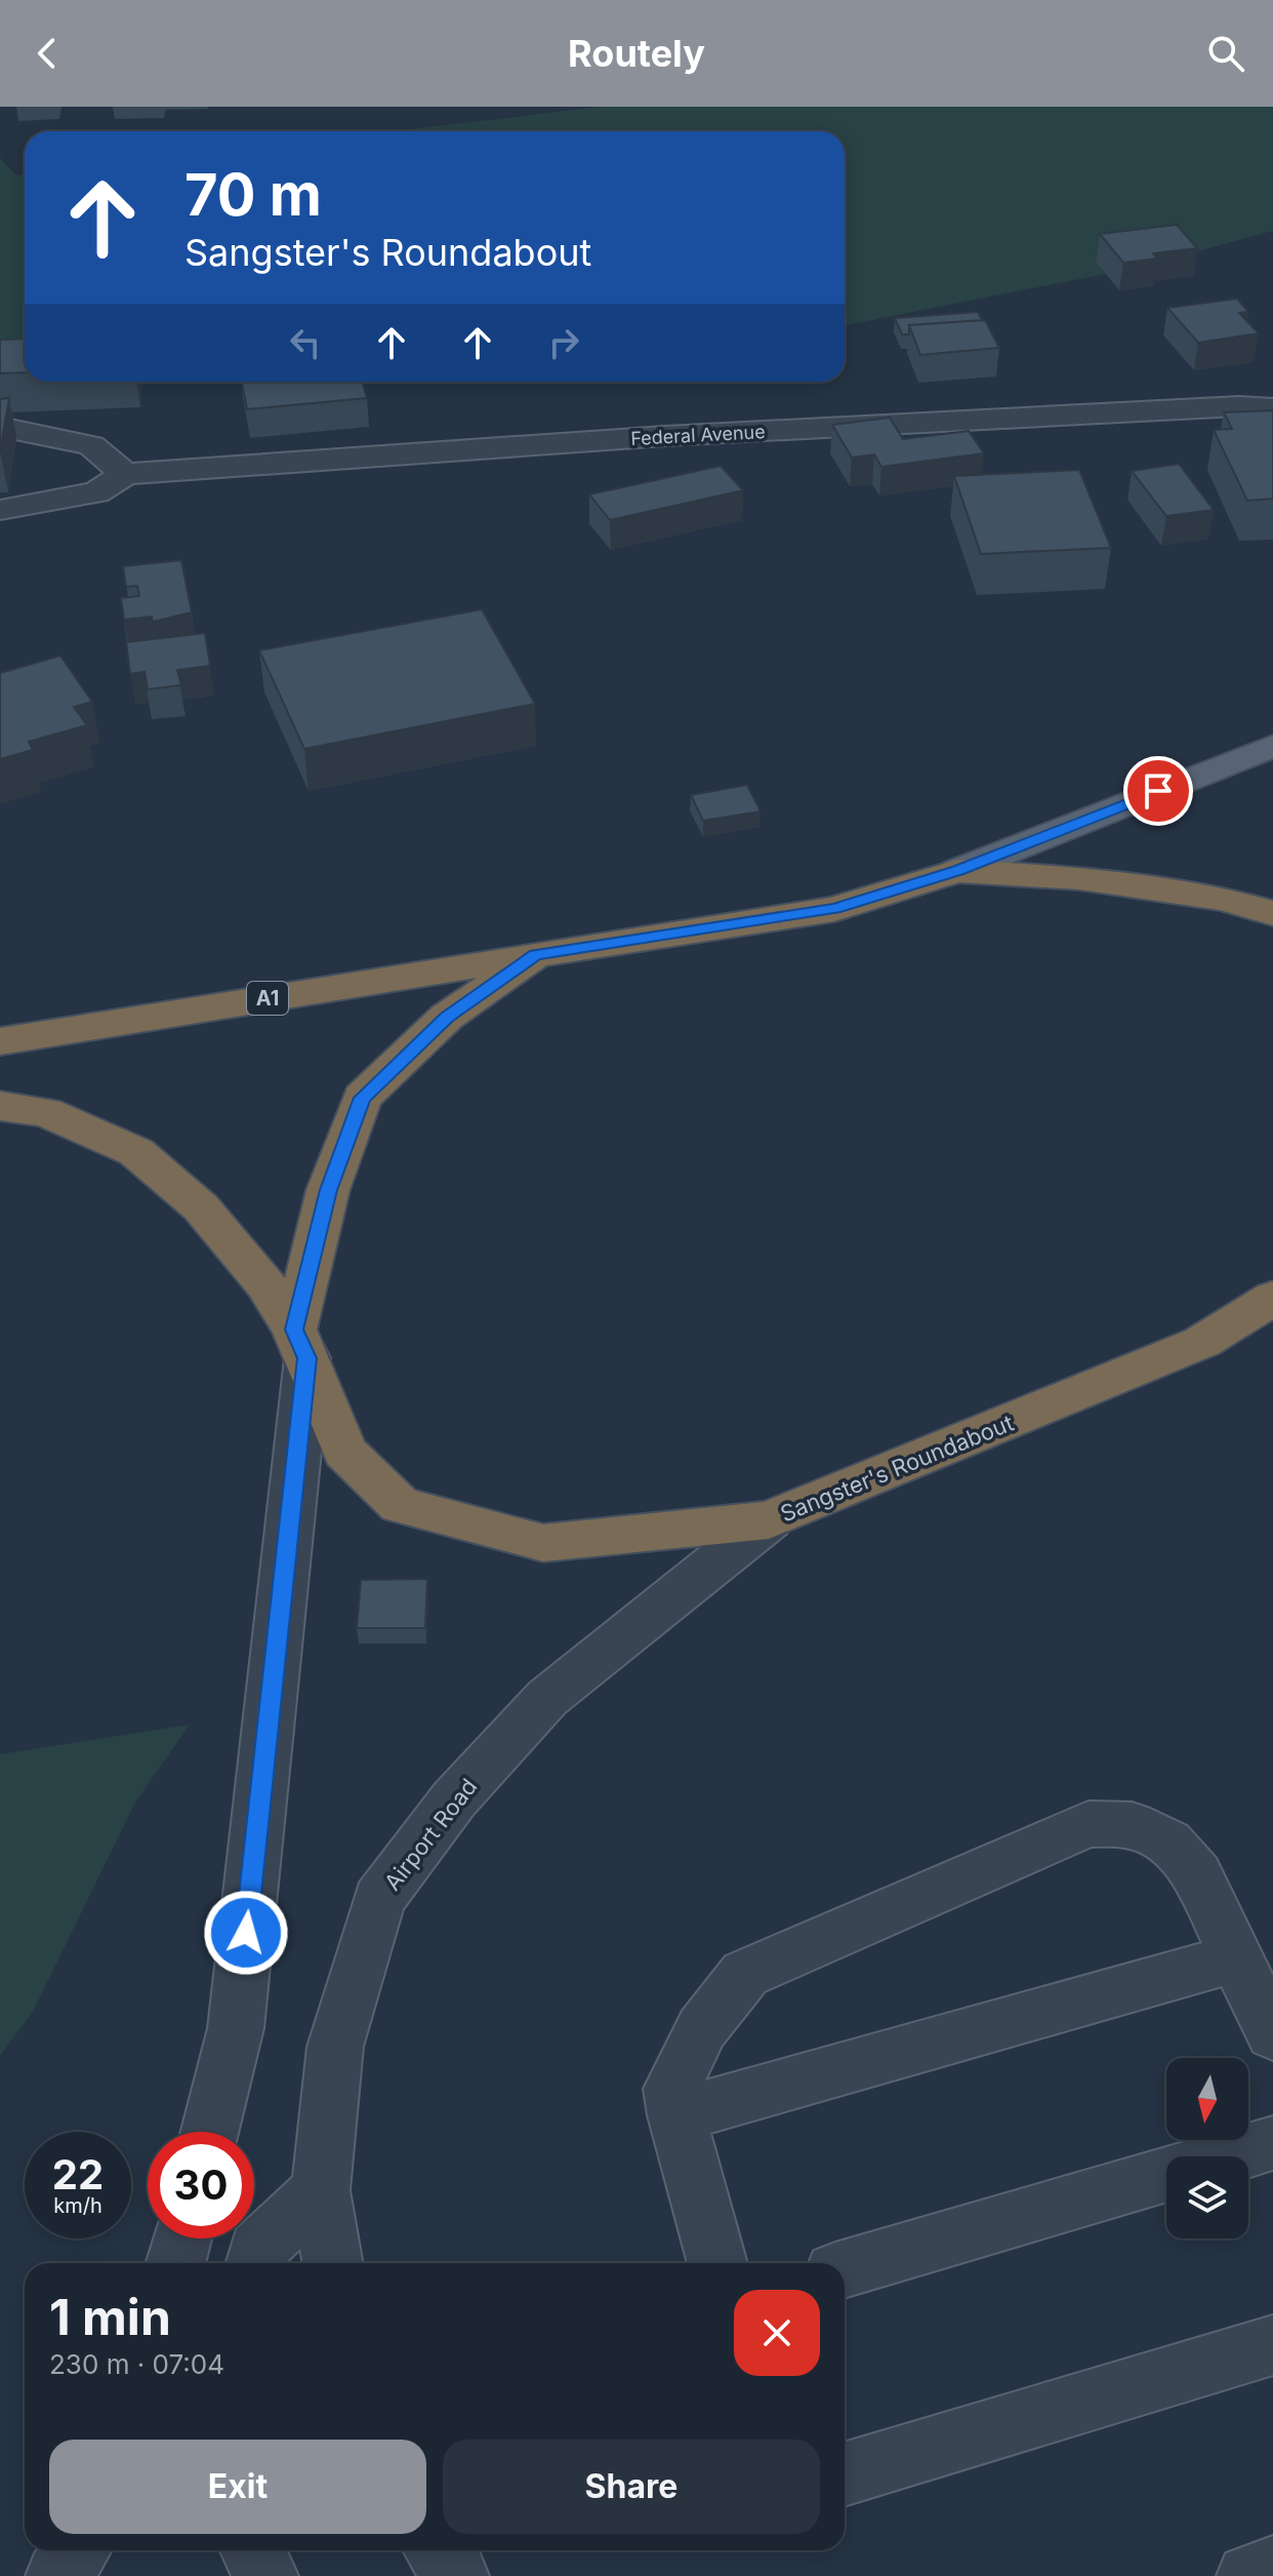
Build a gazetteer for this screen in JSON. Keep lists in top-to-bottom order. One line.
{"streets":{"highway":["A1","Sangster's Roundabout"],"street":["Federal Avenue","Airport Road"]},"crossings":[["A1","Sangster's Roundabout"],["Sangster's Roundabout","Airport Road"]],"north":"bottom","page":{"header":"Routely","turn":["70 m","Sangster's Roundabout"],"speed":"22 km/h","limit":"30","heading":["1 min","230 m · 07:04"],"buttons":["Exit","Share"]}}
